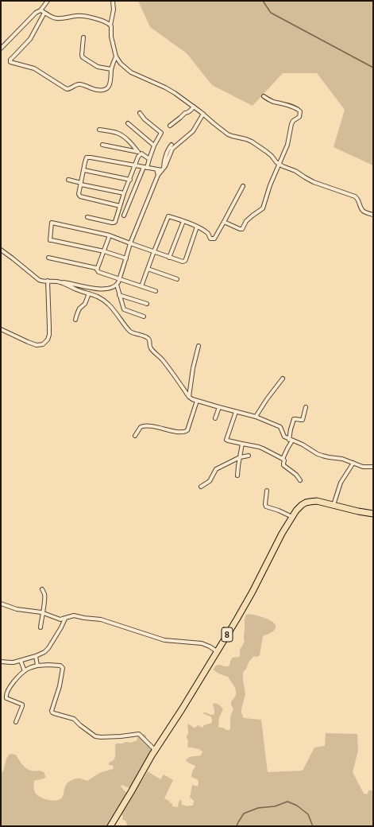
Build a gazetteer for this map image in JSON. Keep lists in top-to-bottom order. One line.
{"streets":{"highway":["8"]}}
